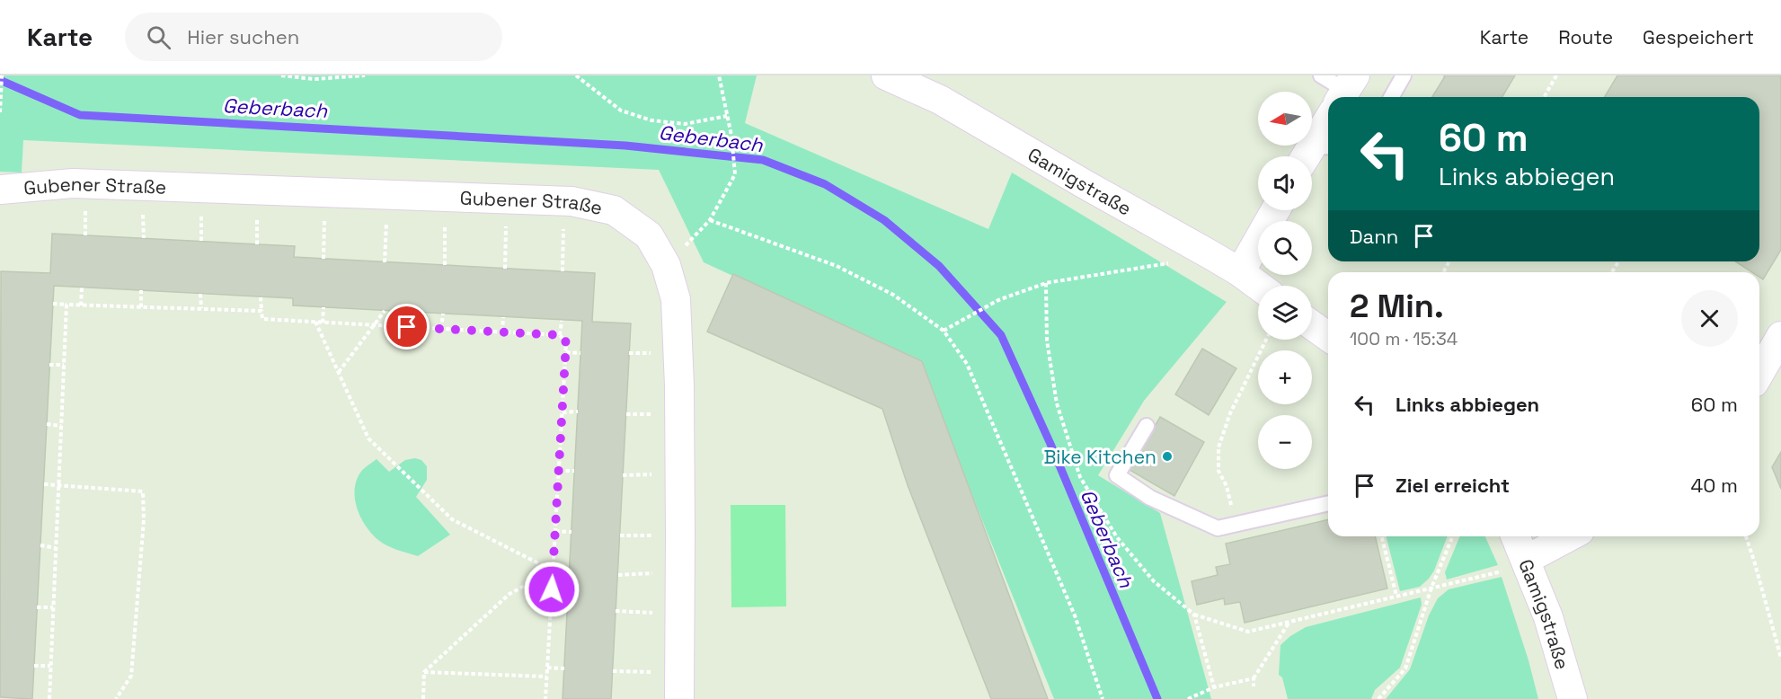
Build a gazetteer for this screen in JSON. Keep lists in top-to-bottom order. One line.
{"streets":{"street":["Gamigstraße","Gubener Straße"]},"water":["Geberbach"],"places":["Bike Kitchen"],"north":"left","page":{"header":"Karte","search":"Hier suchen","nav":["Karte","Route","Gespeichert"],"map_buttons":["+","−"],"turn":["60 m","Links abbiegen"],"then":"Dann","heading":["2 Min.","100 m · 15:34"],"list":[{"name":"Links abbiegen","value":"60 m"},{"name":"Ziel erreicht","value":"40 m"}]}}
